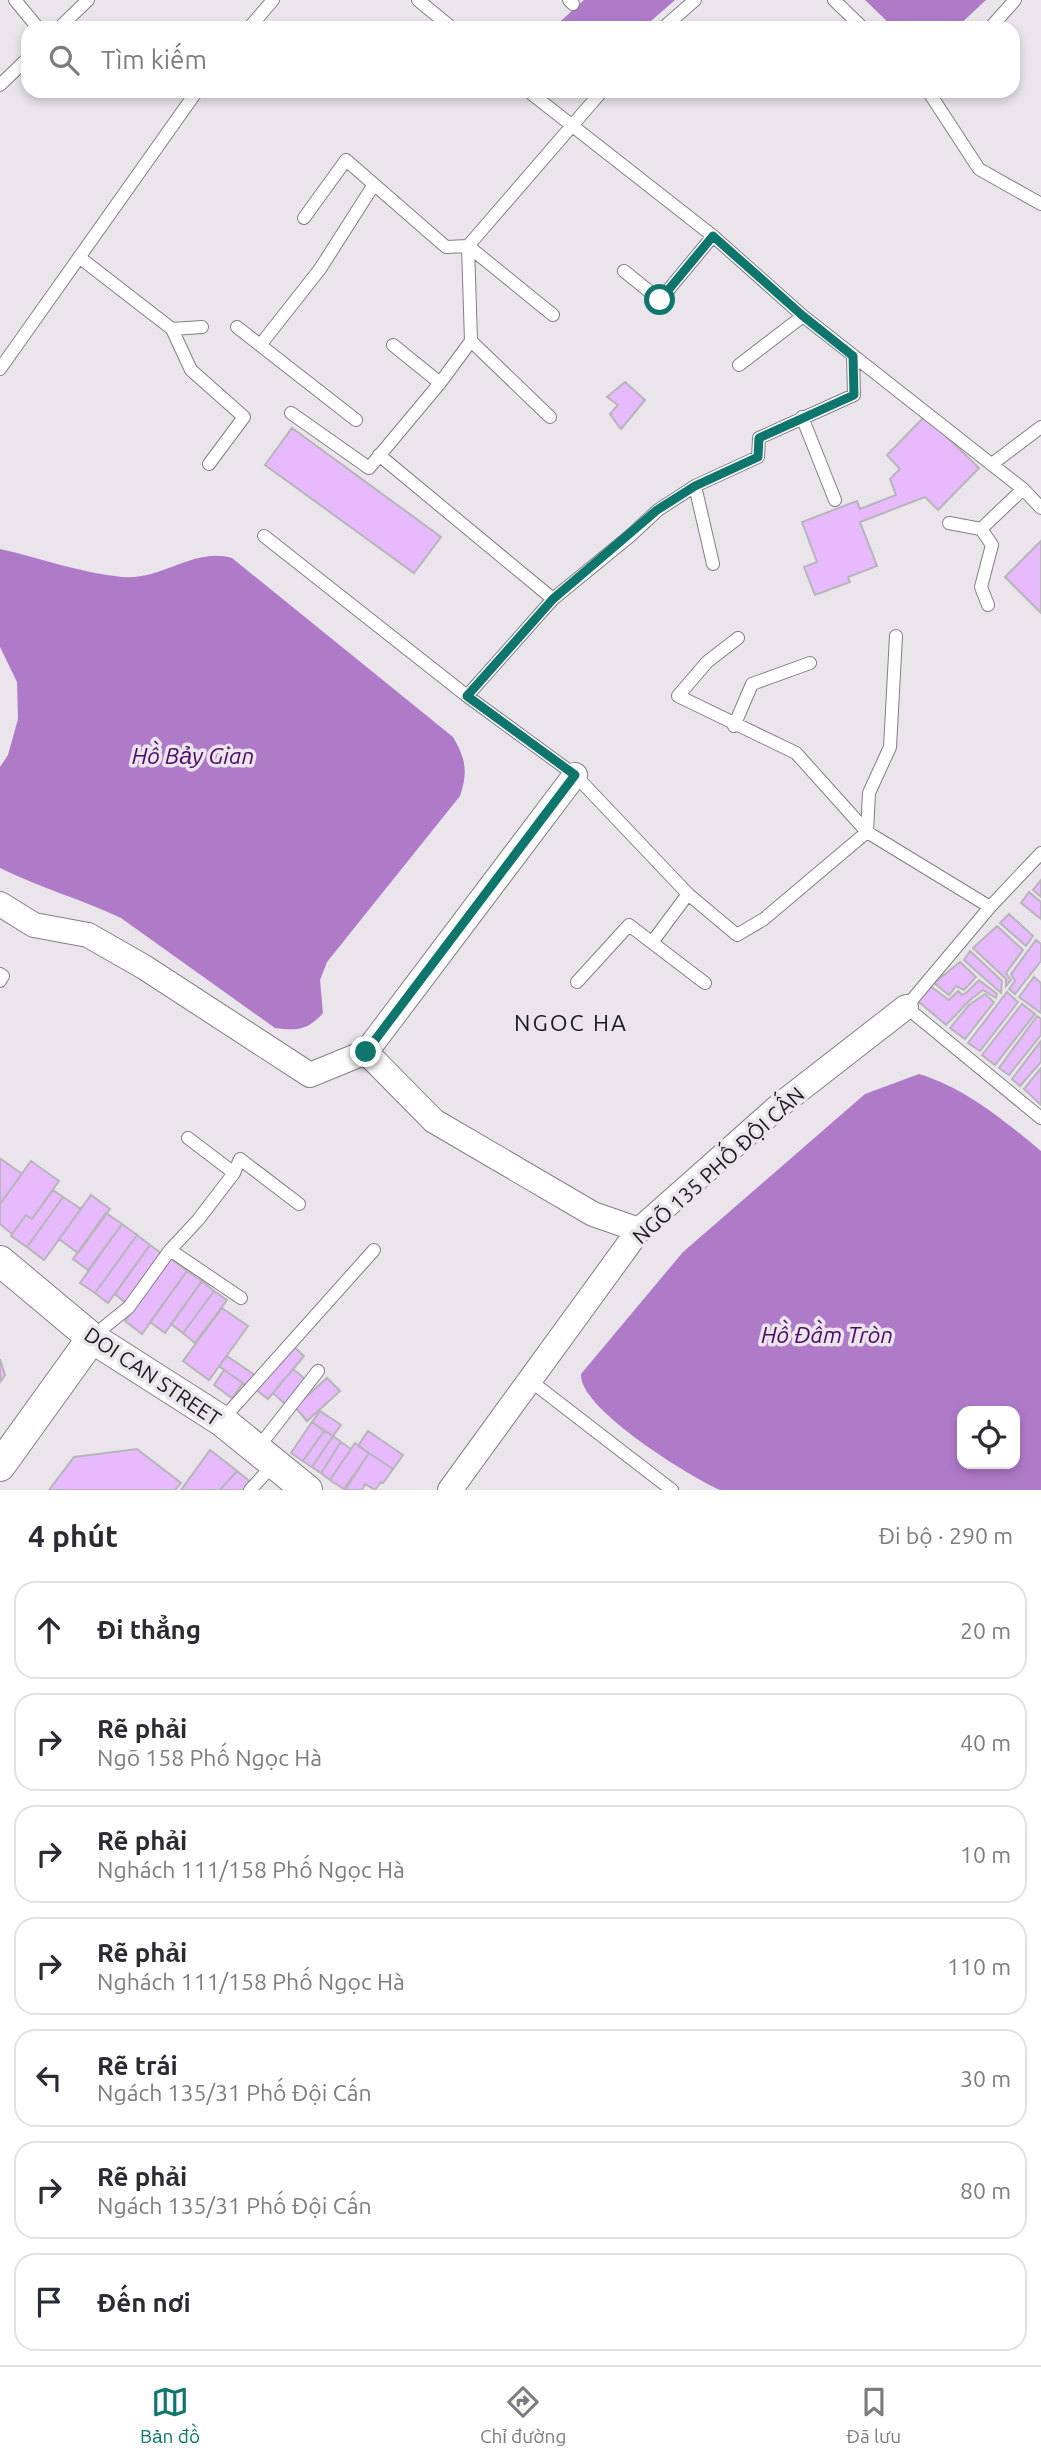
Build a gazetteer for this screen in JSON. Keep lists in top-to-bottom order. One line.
{"streets":{"street":["NGÕ 135 PHỐ ĐỘI CẤN","DOI CAN STREET"]},"districts":["NGOC HA"],"water":["Hồ Bảy Gian","Hồ Đầm Tròn"],"page":{"search":"Tìm kiếm","heading":["4 phút","Đi bộ · 290 m"],"list":[["Đi thẳng","20 m"],["Rẽ phải","Ngõ 158 Phố Ngọc Hà","40 m"],["Rẽ phải","Nghách 111/158 Phố Ngọc Hà","10 m"],["Rẽ phải","Nghách 111/158 Phố Ngọc Hà","110 m"],["Rẽ trái","Ngách 135/31 Phố Đội Cấn","30 m"],["Rẽ phải","Ngách 135/31 Phố Đội Cấn","80 m"],"Đến nơi"],"nav":["Bản đồ","Chỉ đường","Đã lưu"]}}
